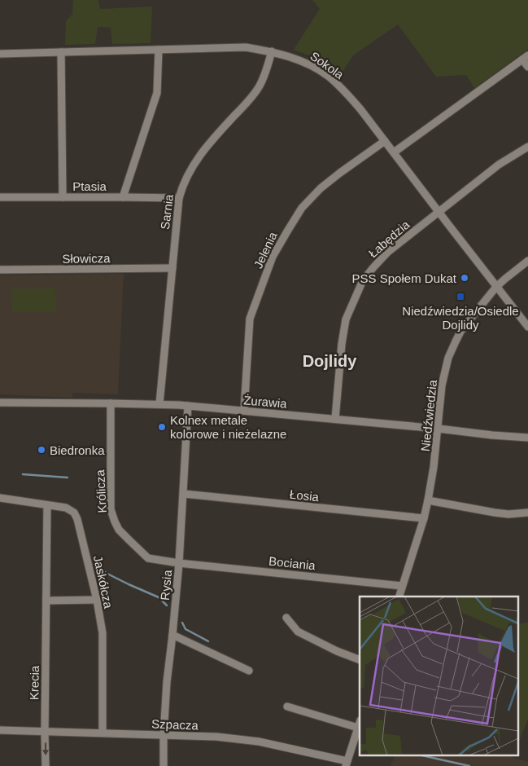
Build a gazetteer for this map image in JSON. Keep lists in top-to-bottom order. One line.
{"streets":{"street":["Sokola","Ptasia","Sarnia","Łabędzia","Jelenia","Słowicza","Żurawia","Niedźwiedzia","Królicza","Łosia","Bociania","Jaskółcza","Rysia","Krecia","Szpacza"]},"crossings":[["Sokola","Sarnia"],["Sokola","Łabędzia"],["Sokola","Jelenia"],["Sokola","Niedźwiedzia"],["Ptasia","Sarnia"],["Sarnia","Słowicza"],["Sarnia","Żurawia"],["Łabędzia","Żurawia"],["Jelenia","Żurawia"],["Żurawia","Niedźwiedzia"],["Żurawia","Królicza"],["Żurawia","Rysia"],["Niedźwiedzia","Łosia"],["Niedźwiedzia","Bociania"],["Królicza","Bociania"],["Królicza","Rysia"],["Łosia","Rysia"],["Bociania","Rysia"],["Jaskółcza","Krecia"],["Jaskółcza","Szpacza"],["Rysia","Szpacza"],["Krecia","Szpacza"]],"districts":["Dojlidy"],"places":{"other":["PSS Społem Dukat","Kolnex metale kolorowe i nieżelazne","Biedronka"],"transit":["Niedźwiedzia/Osiedle Dojlidy"]}}
